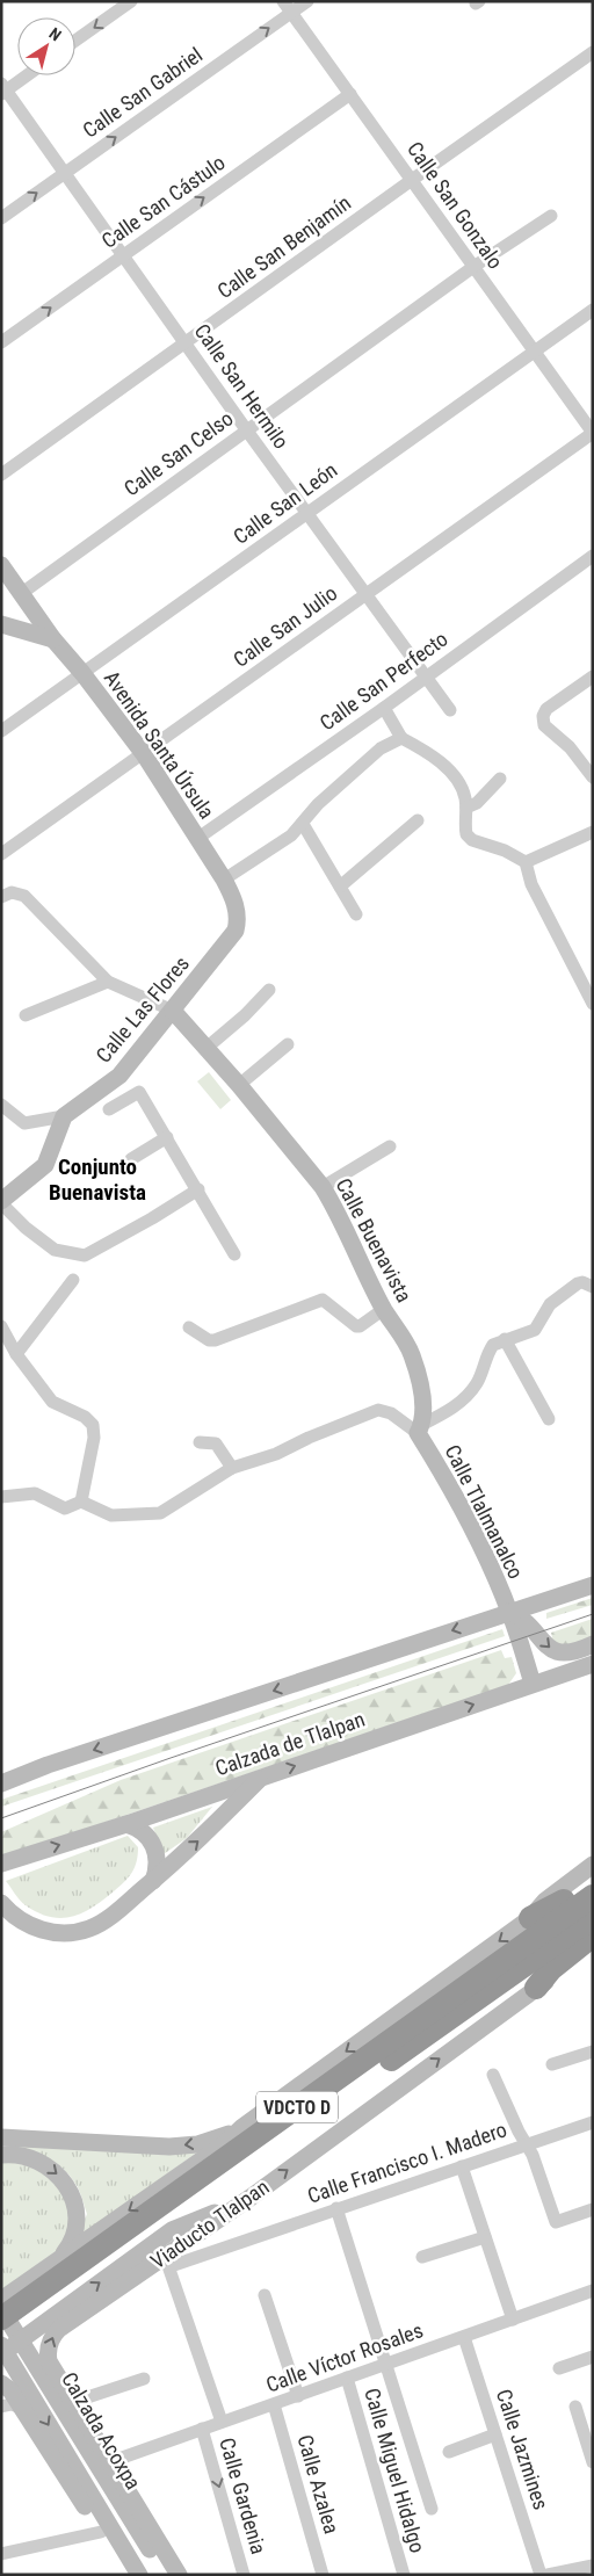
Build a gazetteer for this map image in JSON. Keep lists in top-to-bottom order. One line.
{"streets":{"highway":["VDCTO D","Viaducto Tlalpan"],"main road":["Avenida Santa Úrsula","Calle Las Flores","Calle Buenavista","Calle Tlalmanalco","Calzada de Tlalpan","Calzada Acoxpa"],"street":["Calle San Gabriel","Calle San Cástulo","Calle San Gonzalo","Calle San Benjamín","Calle San Hermilo","Calle San Celso","Calle San León","Calle San Julio","Calle San Perfecto","Calle Francisco I. Madero","Calle Víctor Rosales","Calle Jazmines","Calle Miguel Hidalgo","Calle Azalea","Calle Gardenia"]},"crossings":[["Calle San Gabriel","Calle San Gonzalo"],["Calle San Gabriel","Calle San Hermilo"],["Calle San Cástulo","Calle San Gonzalo"],["Calle San Cástulo","Calle San Hermilo"],["Calle San Gonzalo","Calle San Benjamín"],["Calle San Gonzalo","Calle San Celso"],["Calle San Gonzalo","Calle San León"],["Calle San Gonzalo","Calle San Julio"],["Calle San Benjamín","Calle San Hermilo"],["Calle San Hermilo","Calle San Celso"],["Calle San Hermilo","Calle San León"],["Calle San Hermilo","Calle San Julio"],["Calle San Hermilo","Calle San Perfecto"],["Calle San Celso","Avenida Santa Úrsula"],["Calle San León","Avenida Santa Úrsula"],["Calle San Julio","Avenida Santa Úrsula"],["Calle San Perfecto","Avenida Santa Úrsula"],["Avenida Santa Úrsula","Calle Las Flores"],["Calle Las Flores","Calle Buenavista"],["Calle Buenavista","Calle Tlalmanalco"],["Calle Tlalmanalco","Calzada de Tlalpan"],["Calle Francisco I. Madero","Viaducto Tlalpan"],["Viaducto Tlalpan","Calle Víctor Rosales"],["Calle Víctor Rosales","Calle Jazmines"],["Calle Víctor Rosales","Calle Miguel Hidalgo"],["Calle Víctor Rosales","Calle Azalea"],["Calle Víctor Rosales","Calle Gardenia"]],"one_way":["Calle San Gabriel","Calle San Cástulo","Calle Gardenia"],"districts":["Conjunto Buenavista"],"north":"top right"}
